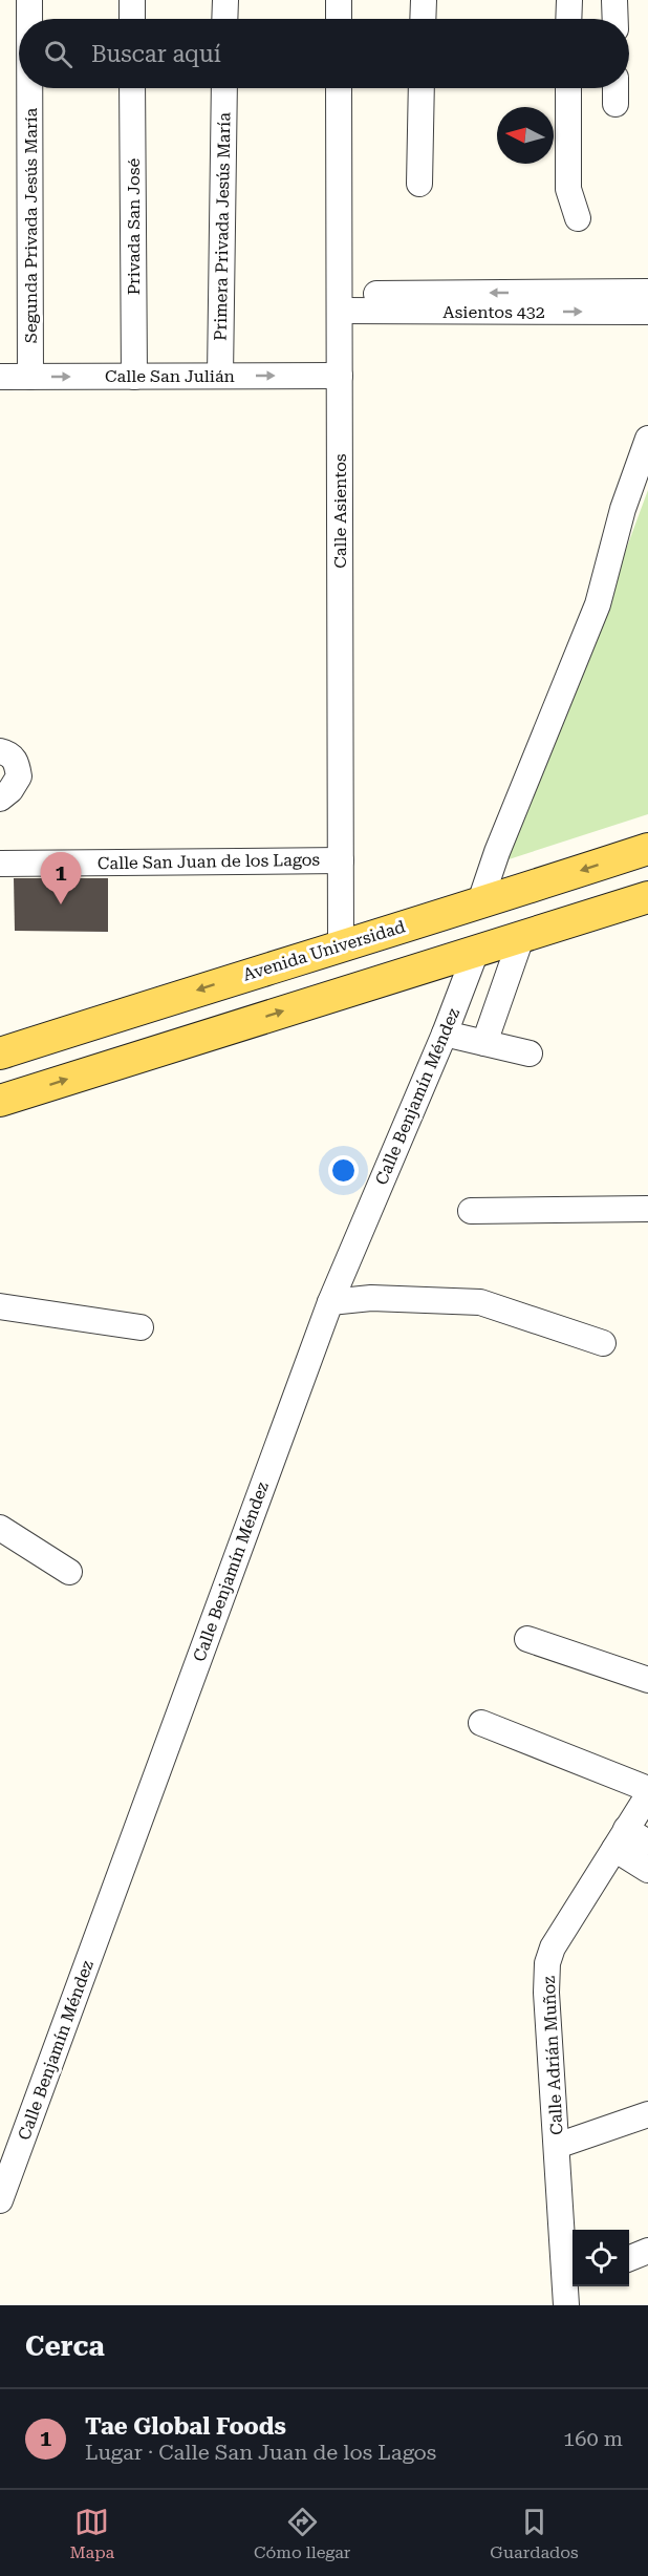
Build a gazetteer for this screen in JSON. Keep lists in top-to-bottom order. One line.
{"streets":{"main road":["Avenida Universidad"],"street":["Segunda Privada Jesús María","Privada San José","Primera Privada Jesús María","Asientos 432","Calle San Julián","Calle Asientos","Calle San Juan de los Lagos","Calle Benjamín Méndez","Calle Adrián Muñoz"]},"crossings":[["Segunda Privada Jesús María","Calle San Julián"],["Privada San José","Calle San Julián"],["Primera Privada Jesús María","Calle San Julián"],["Asientos 432","Calle Asientos"],["Calle San Julián","Calle Asientos"],["Calle Asientos","Calle San Juan de los Lagos"],["Calle Asientos","Avenida Universidad"]],"one_way":["Calle San Julián"],"north":"left","page":{"search":"Buscar aquí","pins":"1","heading":"Cerca","list":[{"mark":"1","name":"Tae Global Foods","note":"Lugar · Calle San Juan de los Lagos","value":"160 m"}],"nav":["Mapa","Cómo llegar","Guardados"]}}
